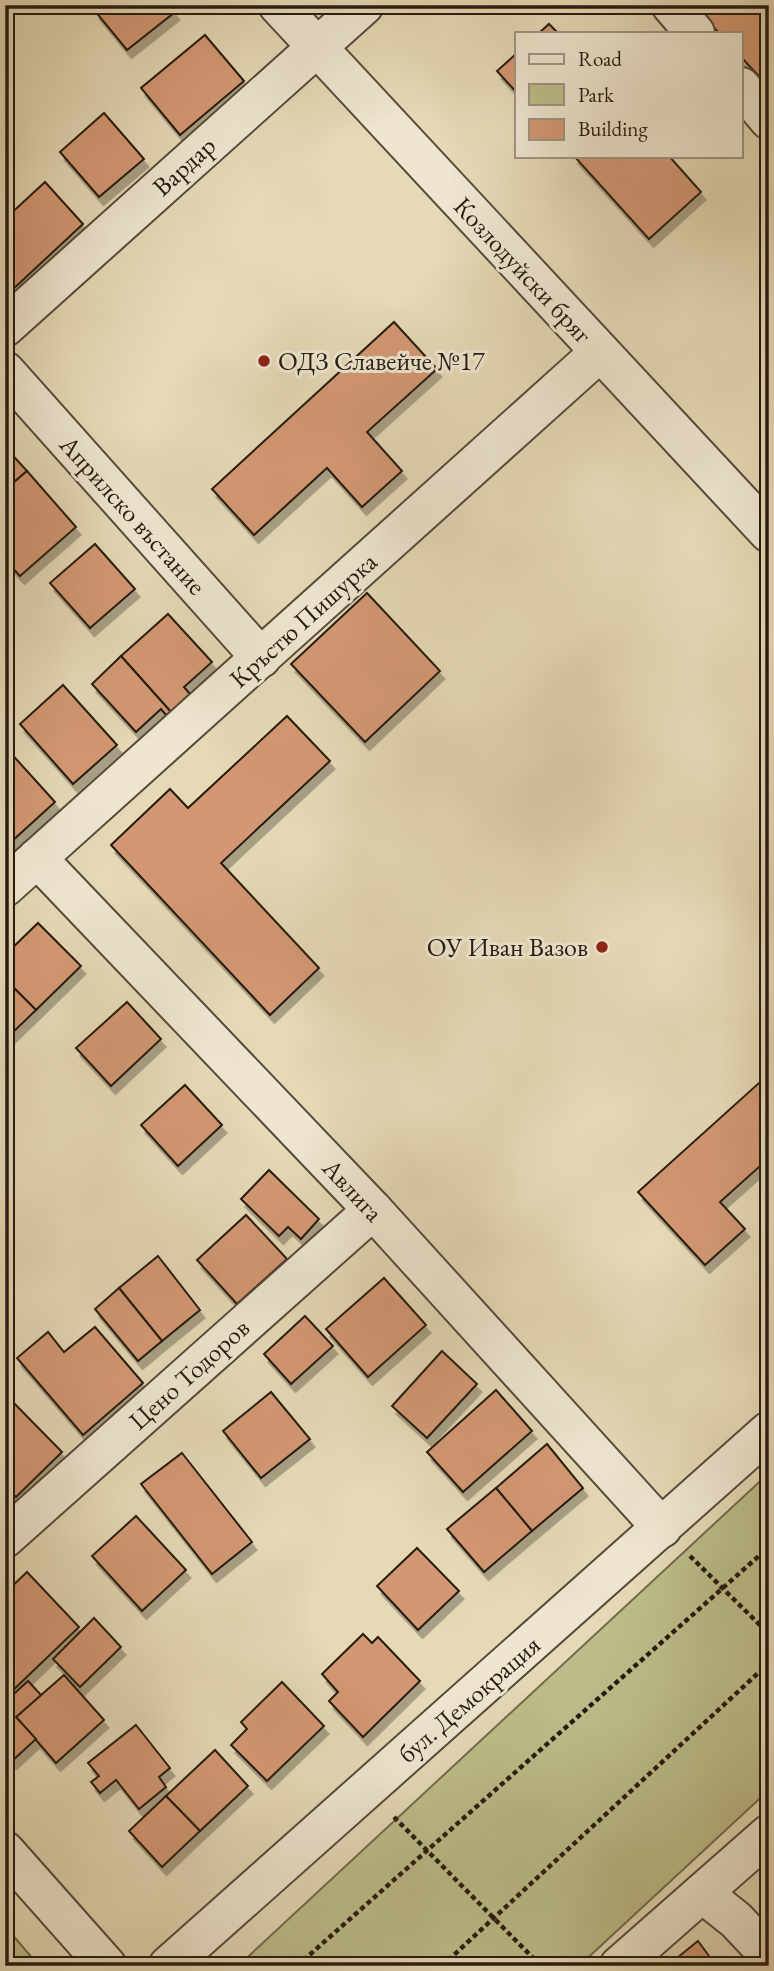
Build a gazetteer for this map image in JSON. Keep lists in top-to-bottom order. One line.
{"streets":{"street":["Вардар","Козлодуйски бряг","Априлско въстание","Кръстю Пишурка","Авлига","Цено Тодоров","бул. Демокрация"]},"crossings":[["Вардар","Козлодуйски бряг"],["Козлодуйски бряг","Кръстю Пишурка"],["Априлско въстание","Кръстю Пишурка"],["Кръстю Пишурка","Авлига"],["Авлига","Цено Тодоров"],["Авлига","бул. Демокрация"]],"places":["ОДЗ Славейче №17","ОУ Иван Вазов"],"legend":["Road","Park","Building"]}
